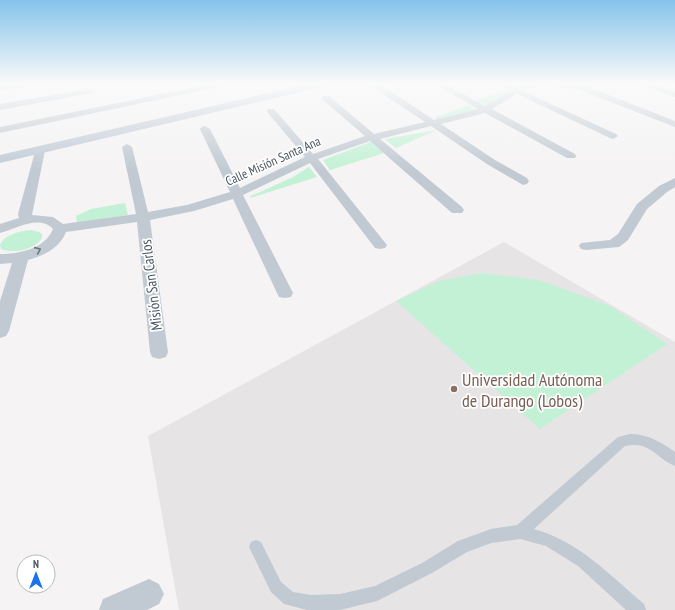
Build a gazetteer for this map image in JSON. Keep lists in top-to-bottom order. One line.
{"streets":{"street":["Calle Misión Santa Ana","Misión San Carlos"]},"crossings":[["Calle Misión Santa Ana","Misión San Carlos"]],"places":["Universidad Autónoma de Durango (Lobos)"],"north":"top"}
